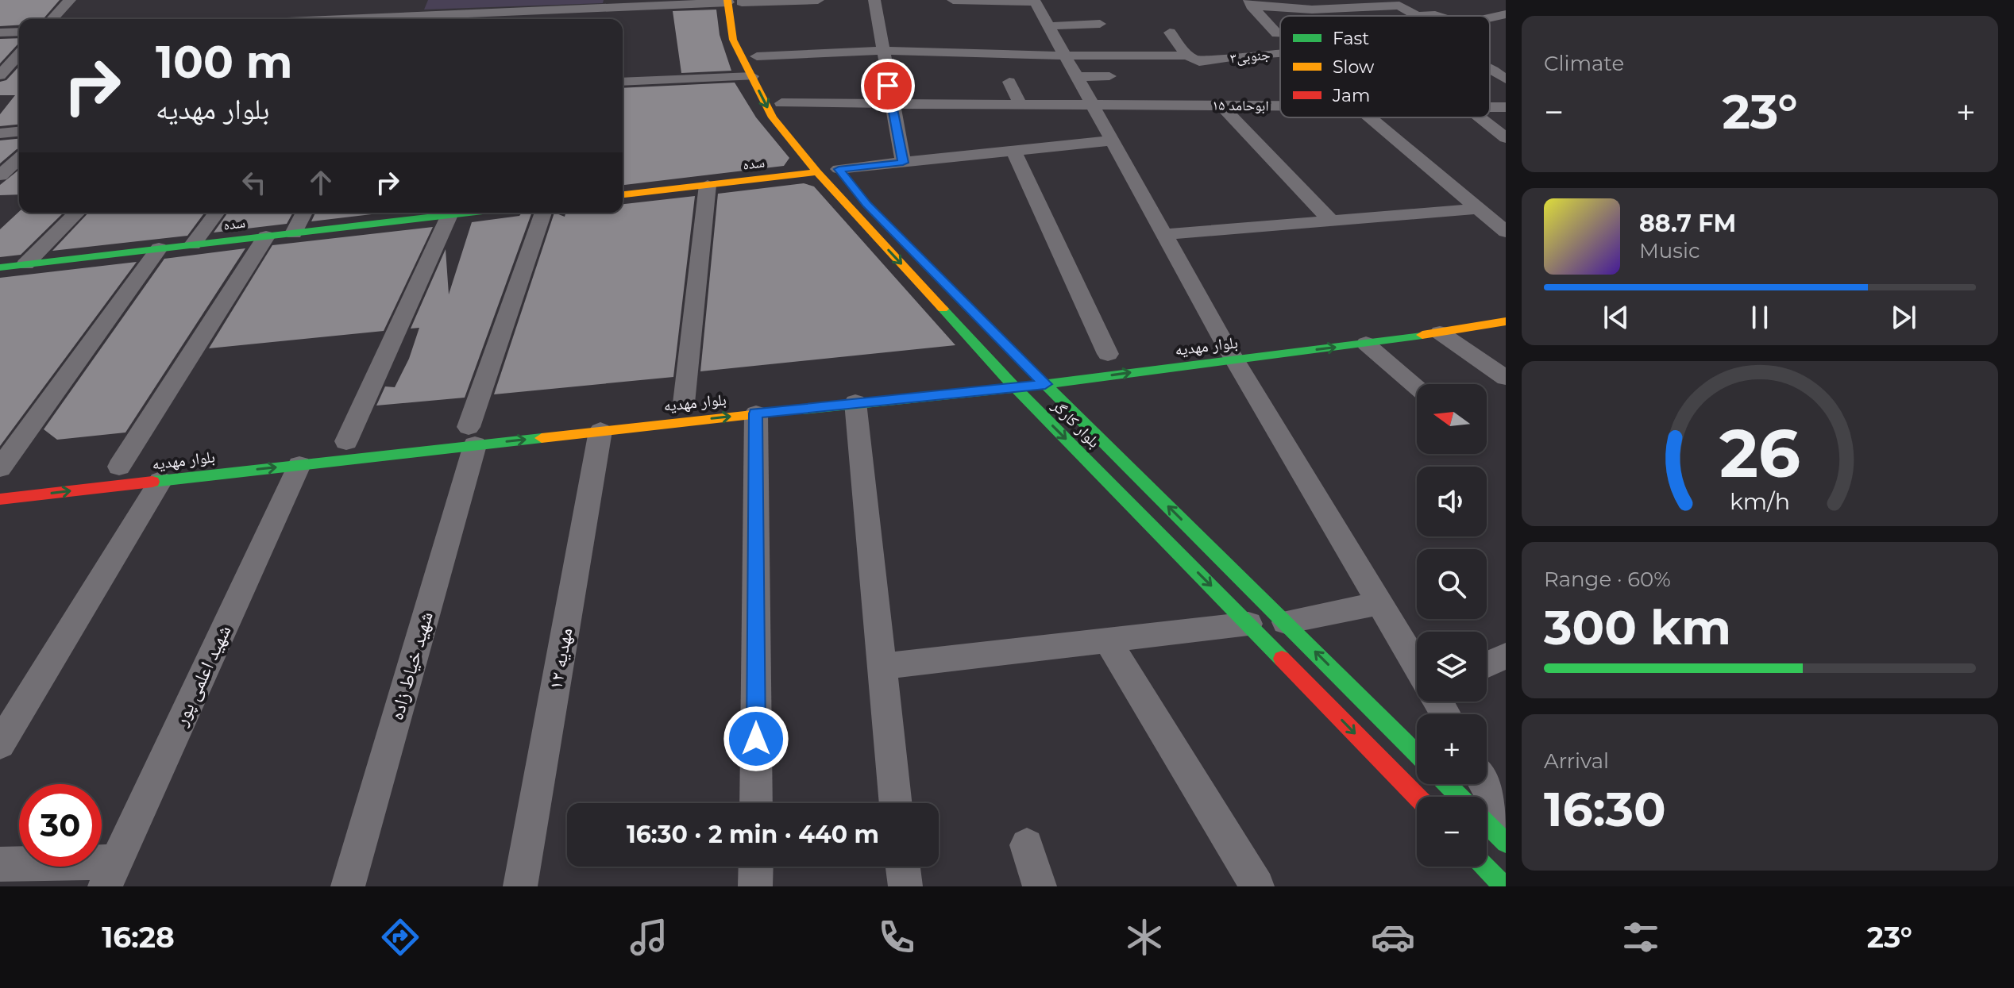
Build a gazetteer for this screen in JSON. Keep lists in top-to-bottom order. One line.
{"streets":{"main road":["سده","بلوار مهدیه","بلوار کارگر"],"street":["جنوبی۳","ابوحامد ۱۵","مهدیه ۱۲","شهید خیاط زاده","شهید اعلمی پور"]},"crossings":[["سده","بلوار کارگر"],["بلوار مهدیه","بلوار کارگر"],["بلوار مهدیه","مهدیه ۱۲"],["بلوار مهدیه","شهید خیاط زاده"],["بلوار مهدیه","شهید اعلمی پور"]],"one_way":["بلوار مهدیه"],"legend":["Fast","Slow","Jam"],"north":"left","page":{"tile":["Climate",["Range · 60%","300 km"],["Arrival","16:30"]],"turn":["100 m","بلوار مهدیه"],"heat":["−","23°","+"],"song":["88.7 FM","Music"],"map_buttons":["+","−"],"limit":"30","trip":"16:30 · 2 min · 440 m","tabs":["16:28","23°"],"gauge":["26","km/h"]}}
